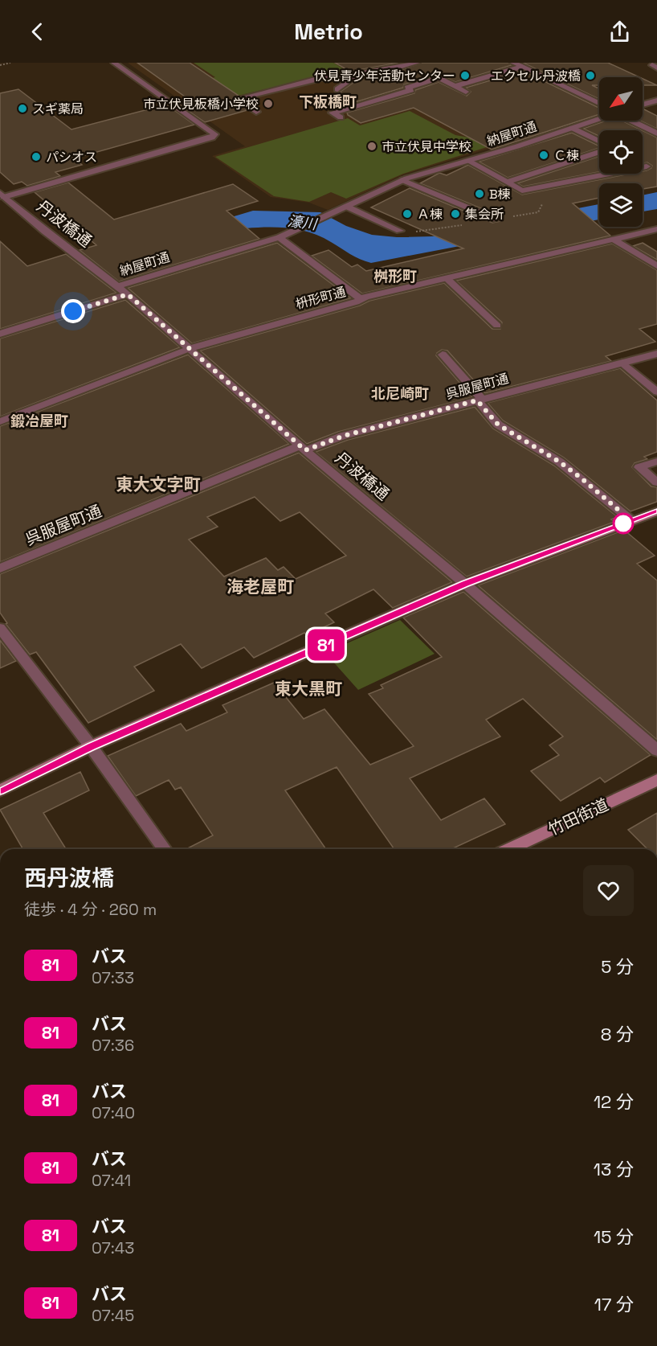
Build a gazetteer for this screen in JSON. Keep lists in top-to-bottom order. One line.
{"streets":{"main road":["竹田街道"],"street":["納屋町通","丹波橋通","枡形町通","呉服屋町通"]},"crossings":[["納屋町通","丹波橋通"],["丹波橋通","枡形町通"],["丹波橋通","呉服屋町通"]],"districts":["下板橋町","桝形町","北尼崎町","鍛冶屋町","東大文字町","海老屋町","東大黒町"],"water":["濠川"],"places":["伏見青少年活動センター","エクセル丹波橋","市立伏見板橋小学校","スギ薬局","市立伏見中学校","Ｃ棟","パシオス","B棟","Ａ棟","集会所"],"lines":["bus line 81"],"north":"bottom left","page":{"header":"Metrio","on_map":"81","heading":["西丹波橋","徒歩 · 4 分 · 260 m"],"list":[{"mark":"81","name":"バス","note":"07:33","value":"5 分"},{"mark":"81","name":"バス","note":"07:36","value":"8 分"},{"mark":"81","name":"バス","note":"07:40","value":"12 分"},{"mark":"81","name":"バス","note":"07:41","value":"13 分"},{"mark":"81","name":"バス","note":"07:43","value":"15 分"},{"mark":"81","name":"バス","note":"07:45","value":"17 分"}]}}
